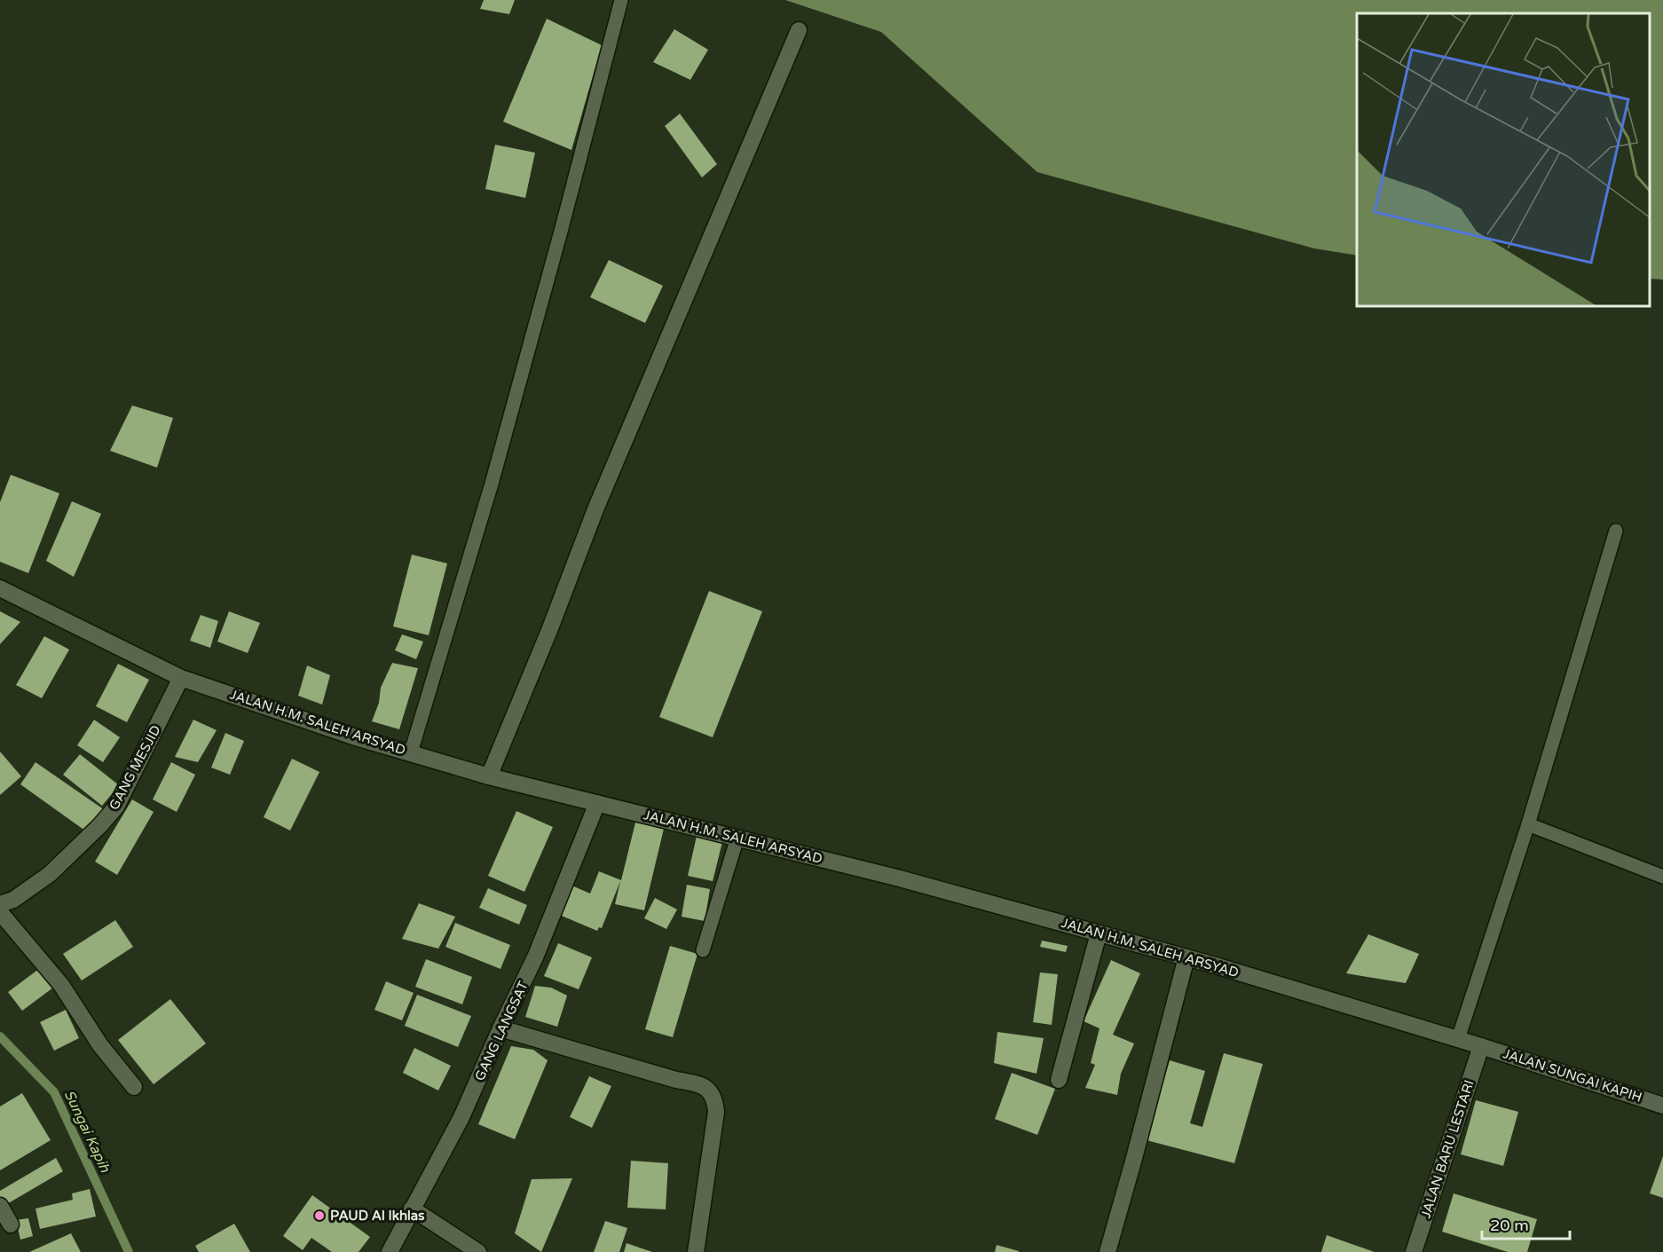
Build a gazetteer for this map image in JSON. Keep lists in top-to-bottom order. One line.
{"streets":{"street":["JALAN H.M. SALEH ARSYAD","GANG MESJID","GANG LANGSAT","JALAN SUNGAI KAPIH","JALAN BARU LESTARI"]},"crossings":[["JALAN H.M. SALEH ARSYAD","GANG MESJID"],["JALAN H.M. SALEH ARSYAD","GANG LANGSAT"],["JALAN H.M. SALEH ARSYAD","JALAN SUNGAI KAPIH"],["JALAN H.M. SALEH ARSYAD","JALAN BARU LESTARI"],["JALAN SUNGAI KAPIH","JALAN BARU LESTARI"]],"water":["Sungai Kapih"],"places":["PAUD Al Ikhlas"],"scale_bar":"20 m"}
